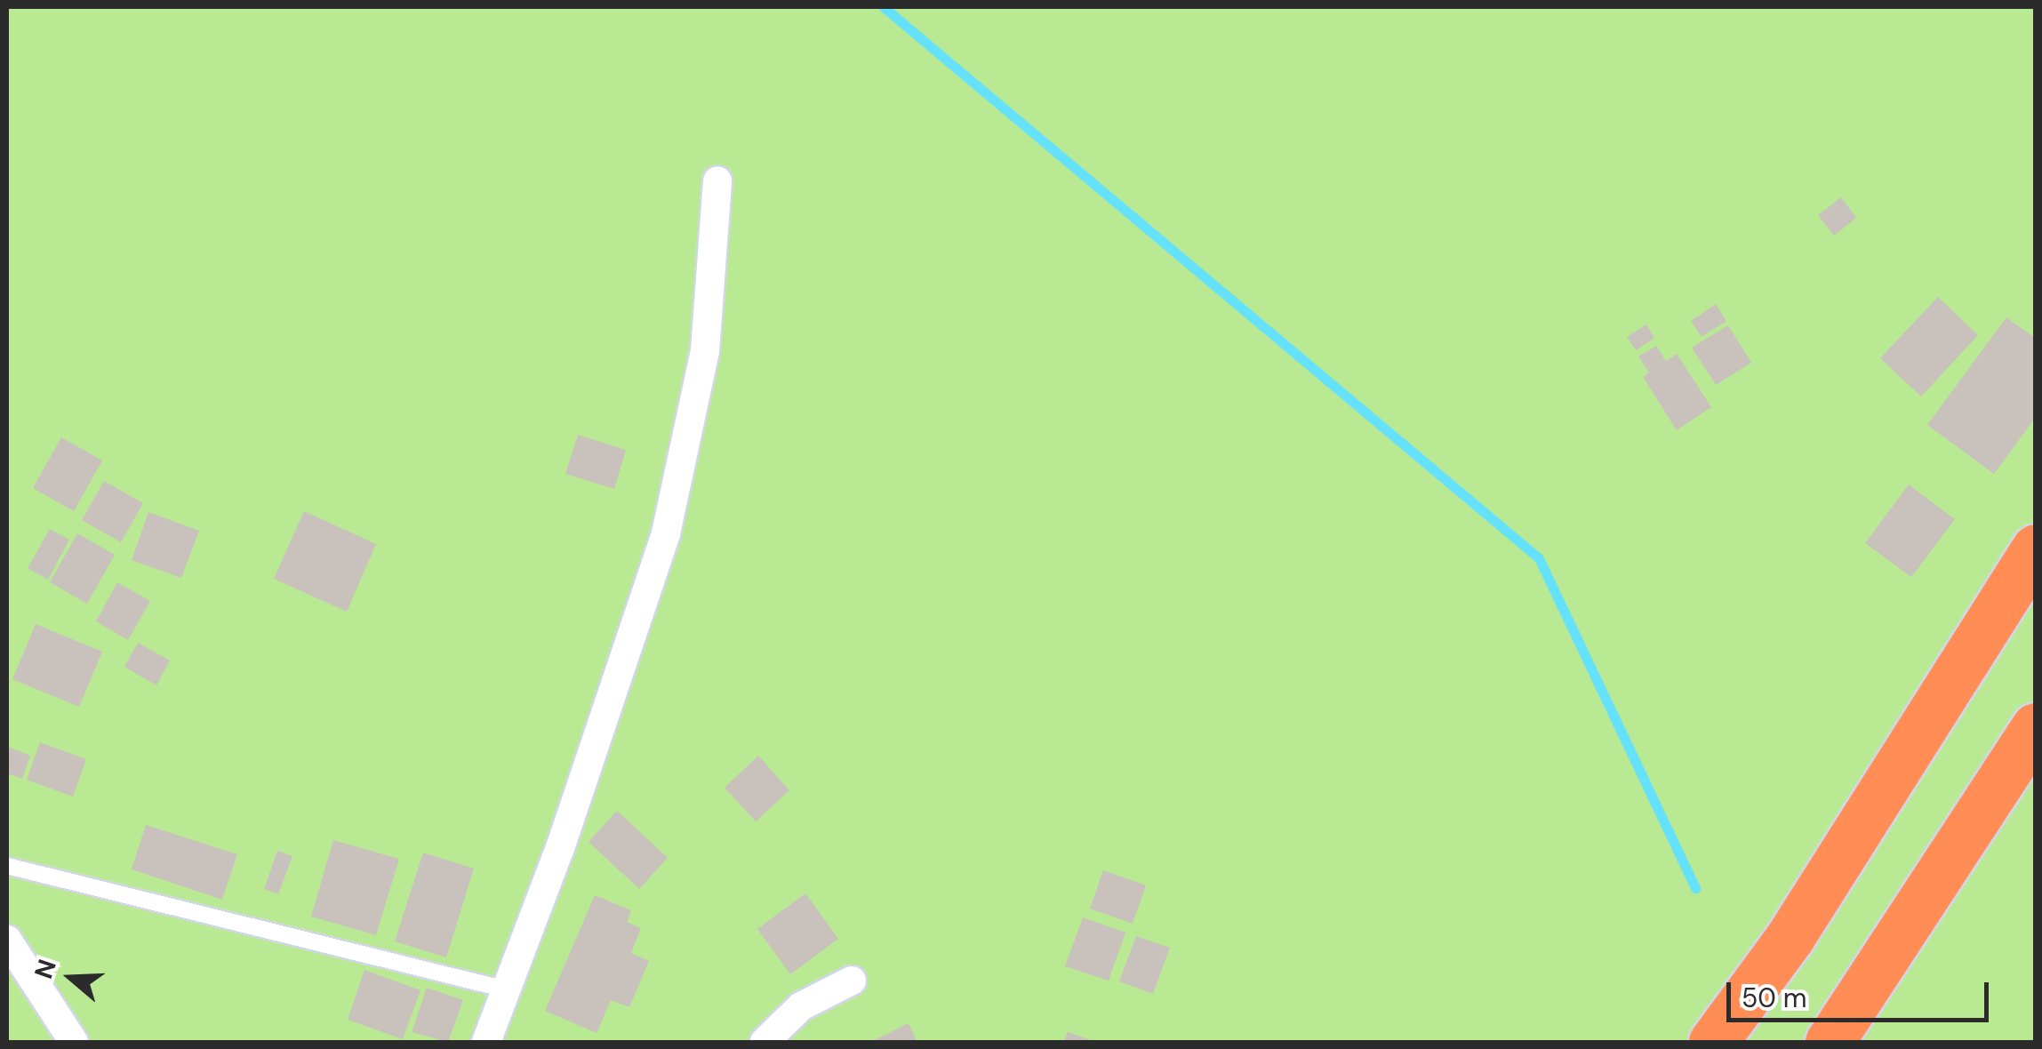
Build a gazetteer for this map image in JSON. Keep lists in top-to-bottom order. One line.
{"scale_bar":"50 m","north":"left"}
